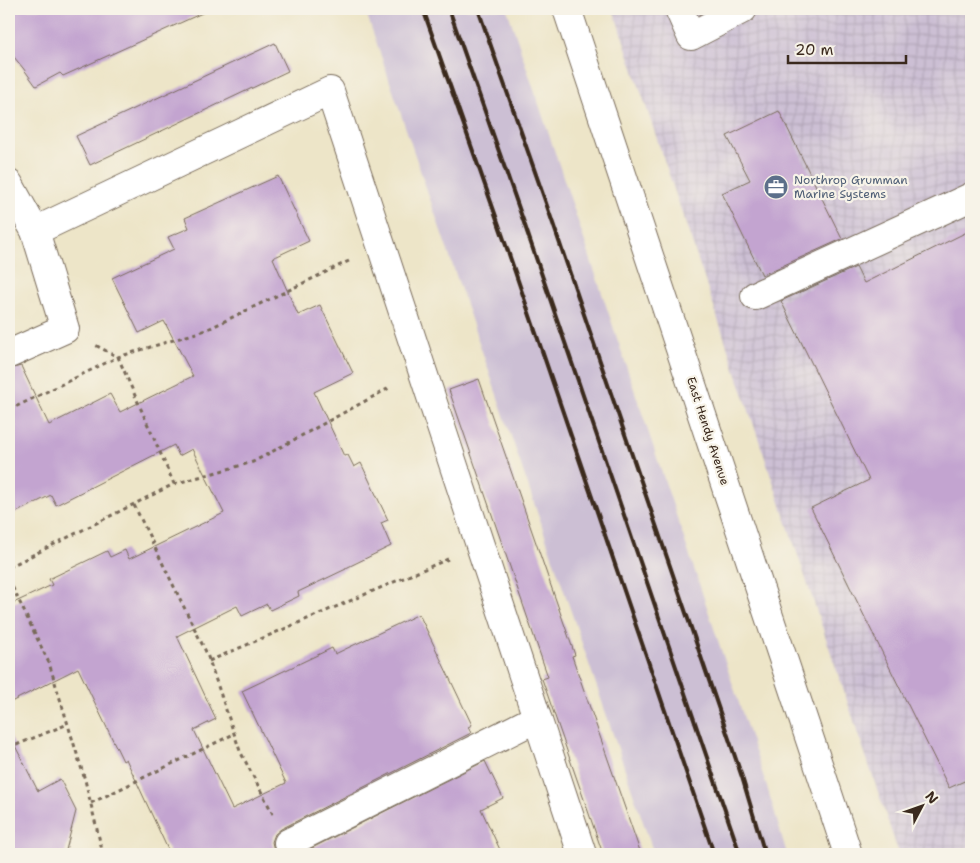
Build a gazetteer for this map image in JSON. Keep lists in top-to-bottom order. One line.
{"streets":{"street":["East Hendy Avenue"]},"places":{"office":["Northrop Grumman Marine Systems"]},"scale_bar":"20 m","north":"top right"}
